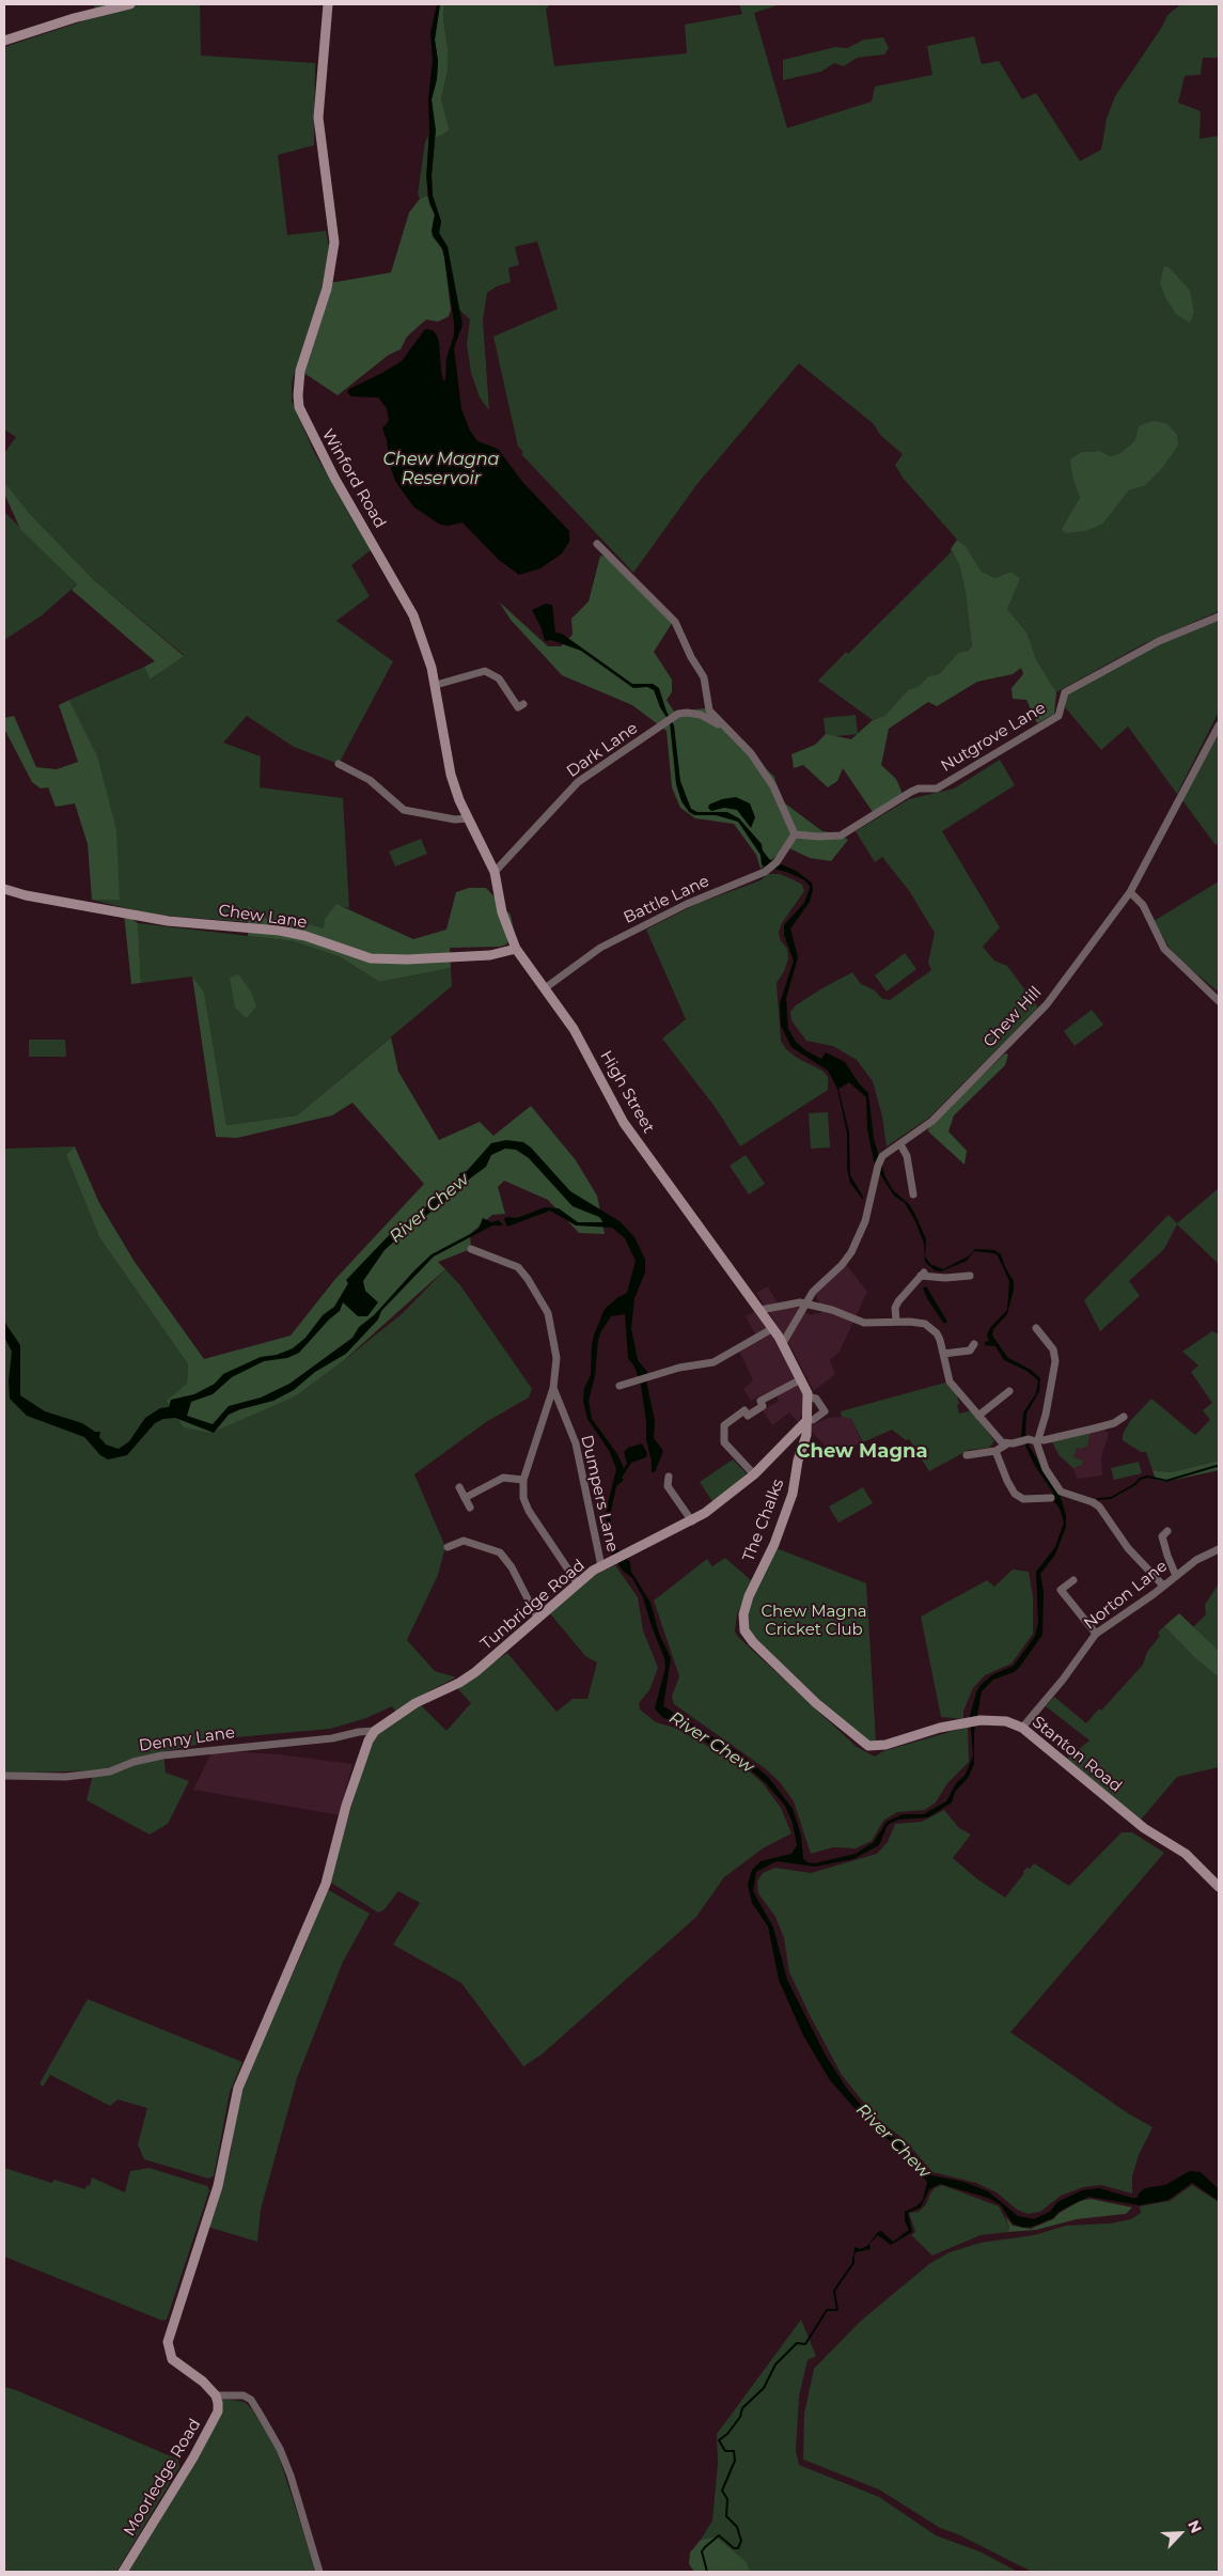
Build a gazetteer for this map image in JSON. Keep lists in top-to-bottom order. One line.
{"streets":{"main road":["Winford Road","Chew Lane","High Street","The Chalks","Tunbridge Road","Stanton Road","Moorledge Road"],"street":["Nutgrove Lane","Dark Lane","Battle Lane","Chew Hill","Dumpers Lane","Norton Lane","Denny Lane"]},"crossings":[["Winford Road","Dark Lane"],["Winford Road","Chew Lane"],["Winford Road","High Street"],["Nutgrove Lane","Battle Lane"],["Battle Lane","High Street"],["Chew Lane","High Street"],["Chew Hill","High Street"],["High Street","The Chalks"],["Dumpers Lane","Tunbridge Road"],["The Chalks","Tunbridge Road"],["The Chalks","Stanton Road"],["Norton Lane","Stanton Road"],["Tunbridge Road","Denny Lane"]],"districts":["Chew Magna"],"water":["Chew Magna Reservoir","River Chew"],"parks":["Chew Magna Cricket Club"],"north":"top right"}
